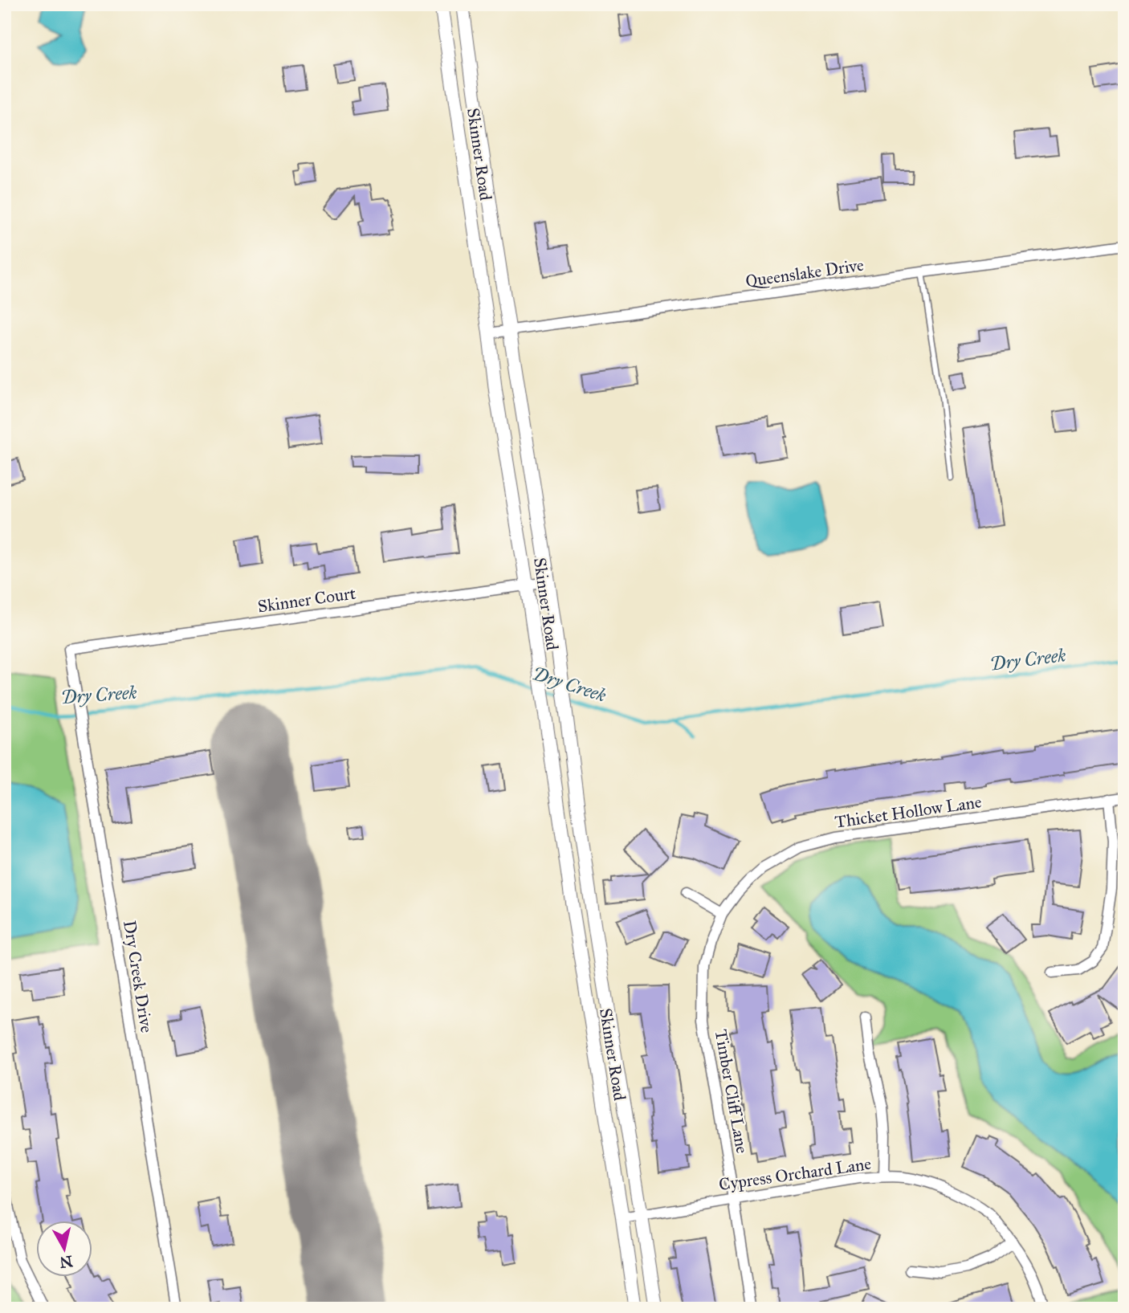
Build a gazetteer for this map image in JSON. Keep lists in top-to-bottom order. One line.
{"streets":{"street":["Skinner Road","Queenslake Drive","Skinner Court","Thicket Hollow Lane","Dry Creek Drive","Timber Cliff Lane","Cypress Orchard Lane"]},"crossings":[["Skinner Road","Queenslake Drive"],["Skinner Road","Skinner Court"],["Skinner Road","Cypress Orchard Lane"],["Skinner Court","Dry Creek Drive"],["Thicket Hollow Lane","Timber Cliff Lane"],["Timber Cliff Lane","Cypress Orchard Lane"]],"water":["Dry Creek"],"north":"bottom"}
